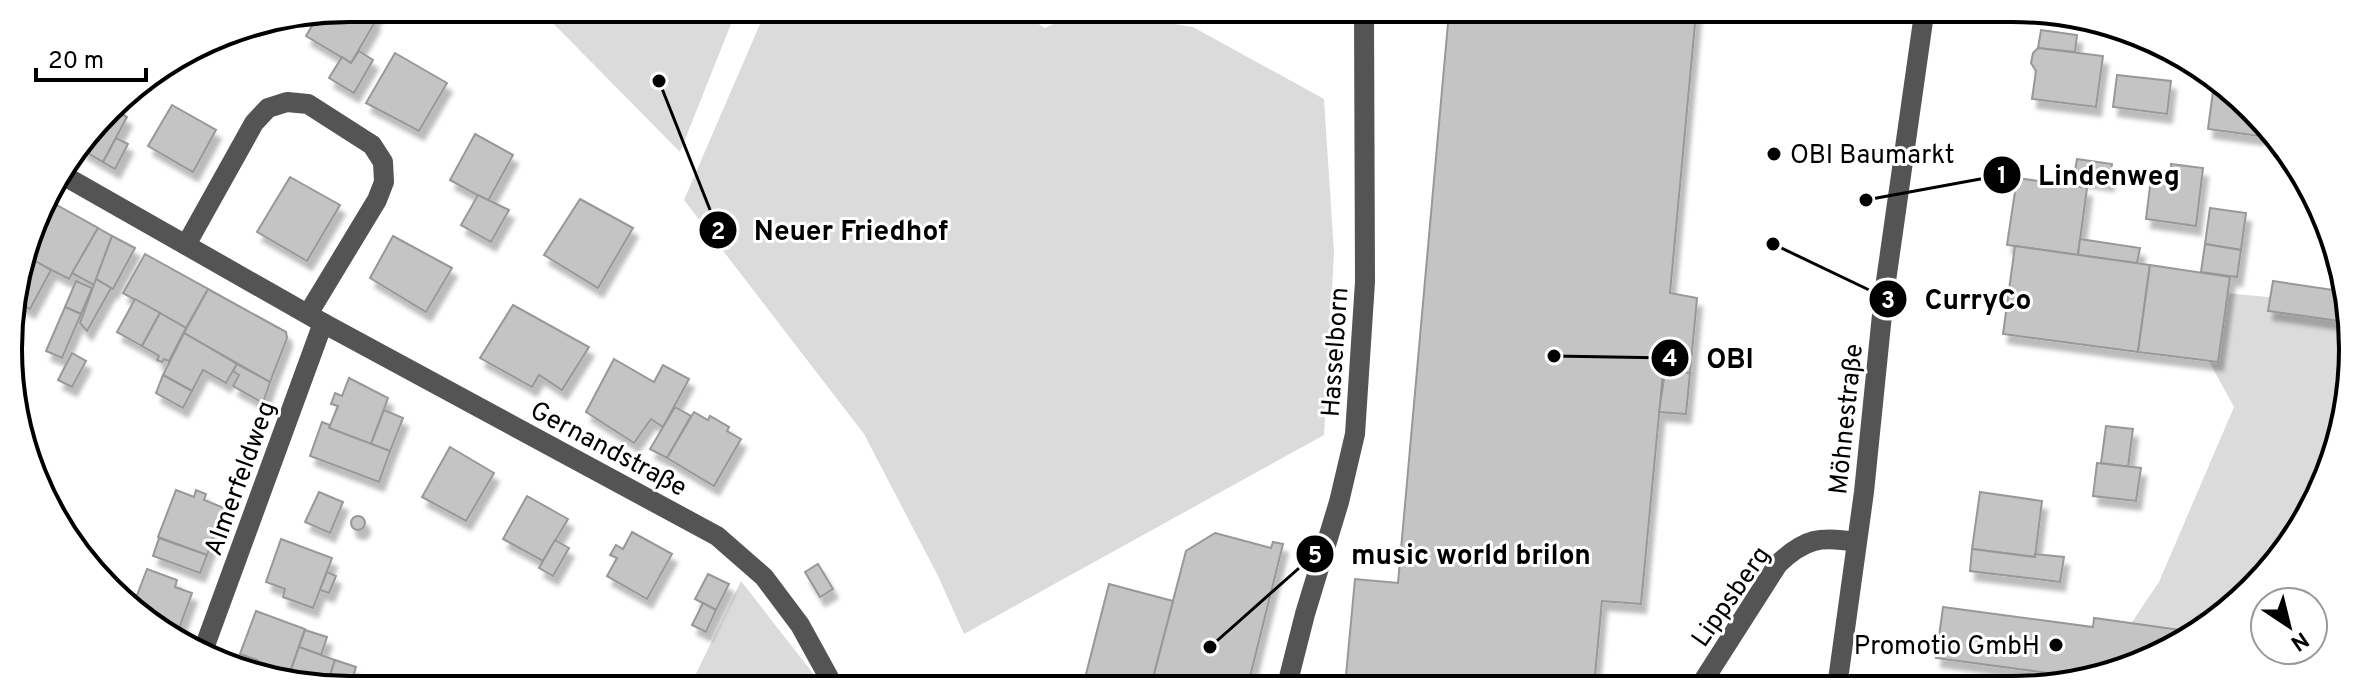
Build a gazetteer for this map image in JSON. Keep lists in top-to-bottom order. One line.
{"streets":{"street":["Hasselborn","Möhnestraße","Gernandstraße","Almerfeldweg","Lippsberg"]},"crossings":[["Möhnestraße","Lippsberg"],["Gernandstraße","Almerfeldweg"]],"places":["Neuer Friedhof","OBI Baumarkt","Lindenweg","CurryCo","OBI","Promotio GmbH","music world brilon"],"scale_bar":"20 m","north":"bottom right"}
